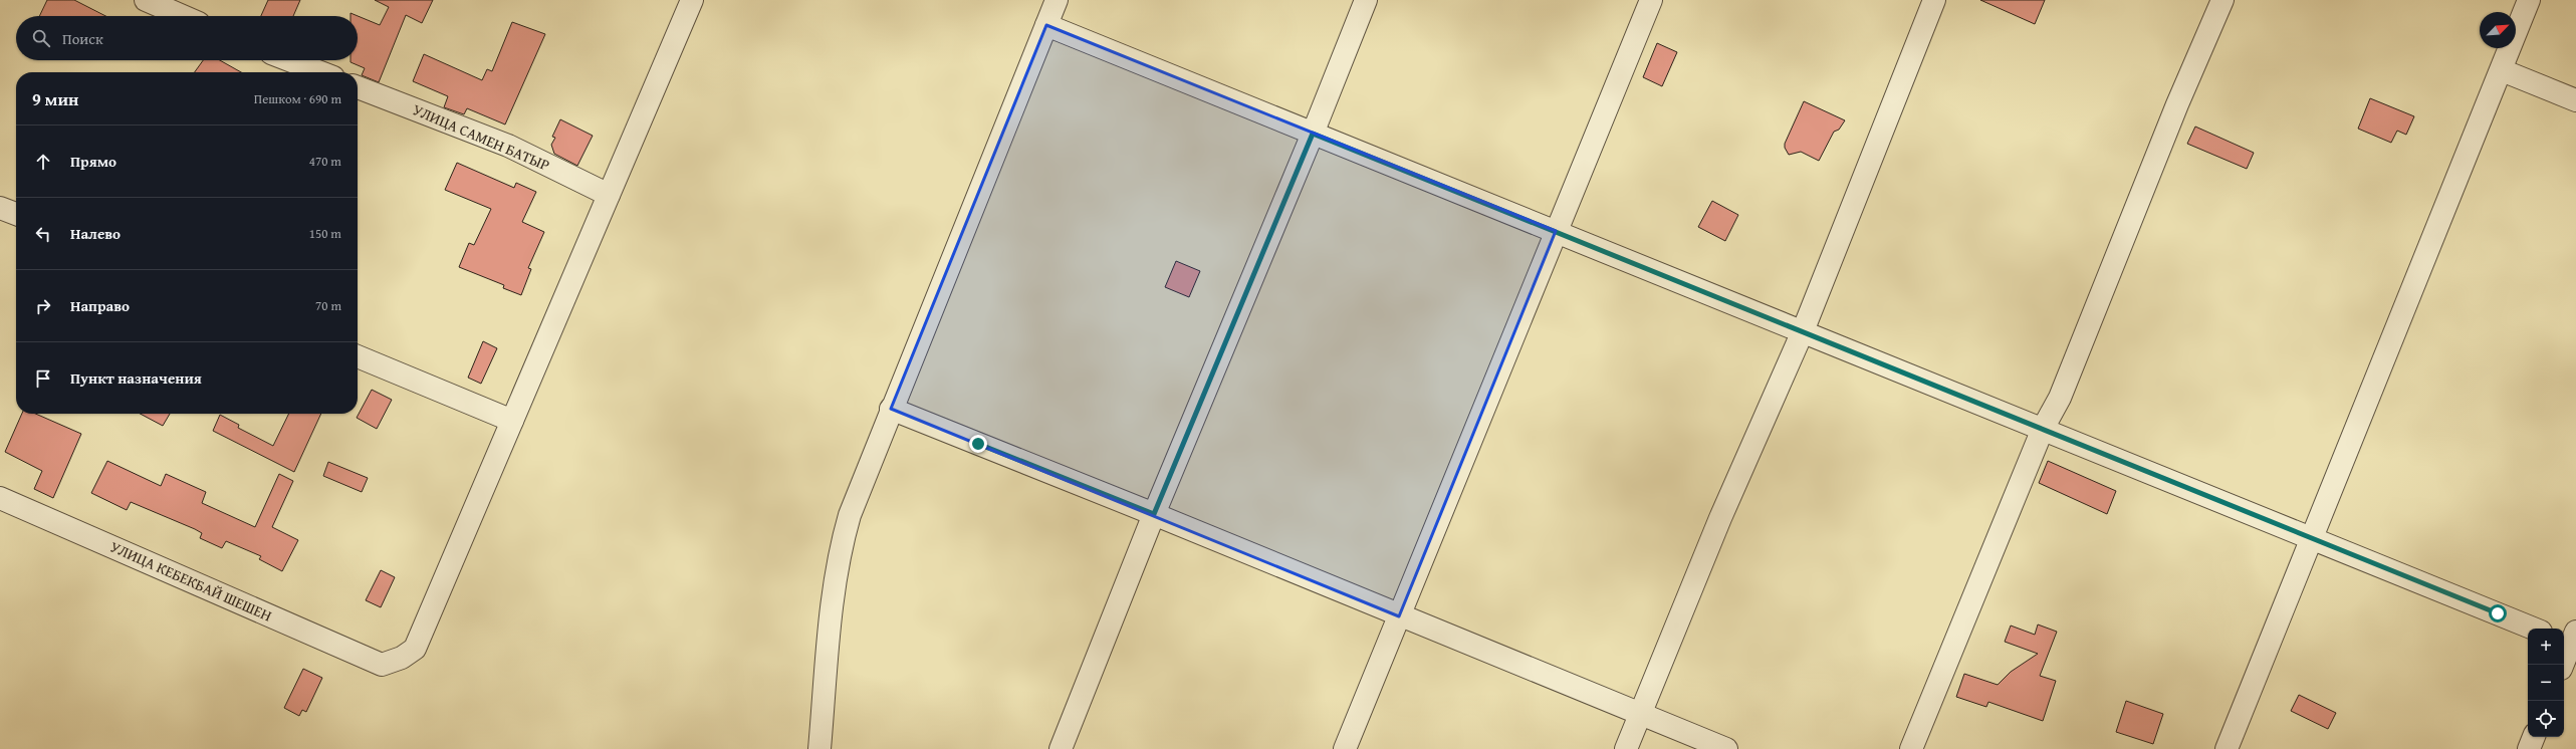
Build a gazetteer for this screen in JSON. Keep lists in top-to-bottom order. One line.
{"streets":{"street":["УЛИЦА САМЕН БАТЫР","УЛИЦА КЕБЕКБАЙ ШЕШЕН"]},"north":"top right","page":{"search":"Поиск","heading":["9 мин","Пешком · 690 m"],"list":[["Прямо","470 m"],["Налево","150 m"],["Направо","70 m"],"Пункт назначения"],"map_buttons":["+","−"]}}
